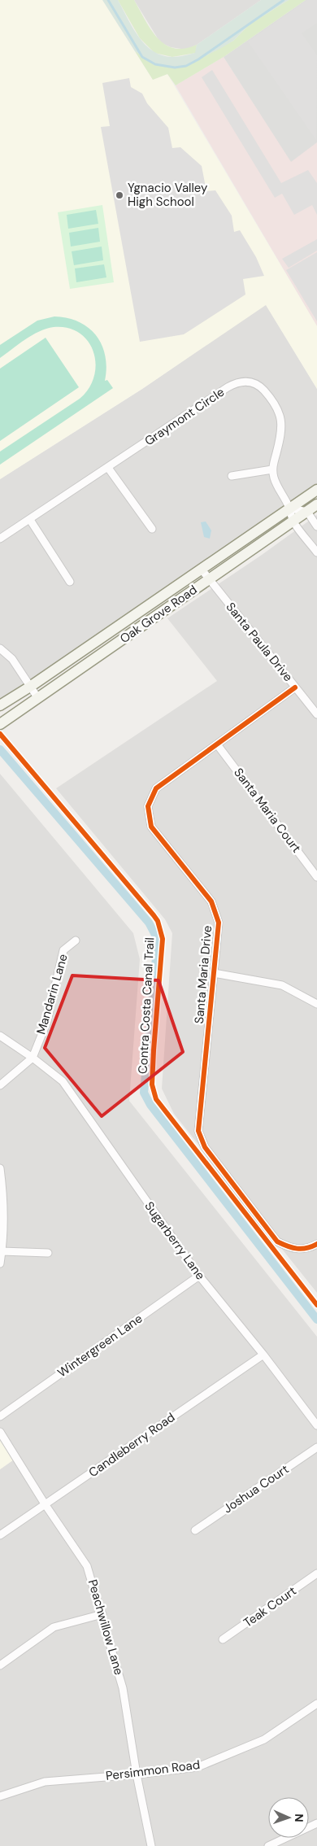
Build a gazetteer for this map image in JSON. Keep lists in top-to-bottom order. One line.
{"streets":{"main road":["Oak Grove Road"],"street":["Graymont Circle","Santa Paula Drive","Santa Maria Court","Santa Maria Drive","Mandarin Lane","Sugarberry Lane","Wintergreen Lane","Candleberry Road","Joshua Court","Teak Court","Peachwillow Lane","Persimmon Road"],"cycle path":["Contra Costa Canal Trail"]},"crossings":[["Oak Grove Road","Santa Paula Drive"],["Santa Paula Drive","Santa Maria Drive"],["Santa Maria Court","Santa Maria Drive"],["Mandarin Lane","Sugarberry Lane"],["Sugarberry Lane","Wintergreen Lane"],["Sugarberry Lane","Candleberry Road"],["Candleberry Road","Peachwillow Lane"],["Peachwillow Lane","Persimmon Road"]],"places":["Ygnacio Valley High School"],"north":"right"}
